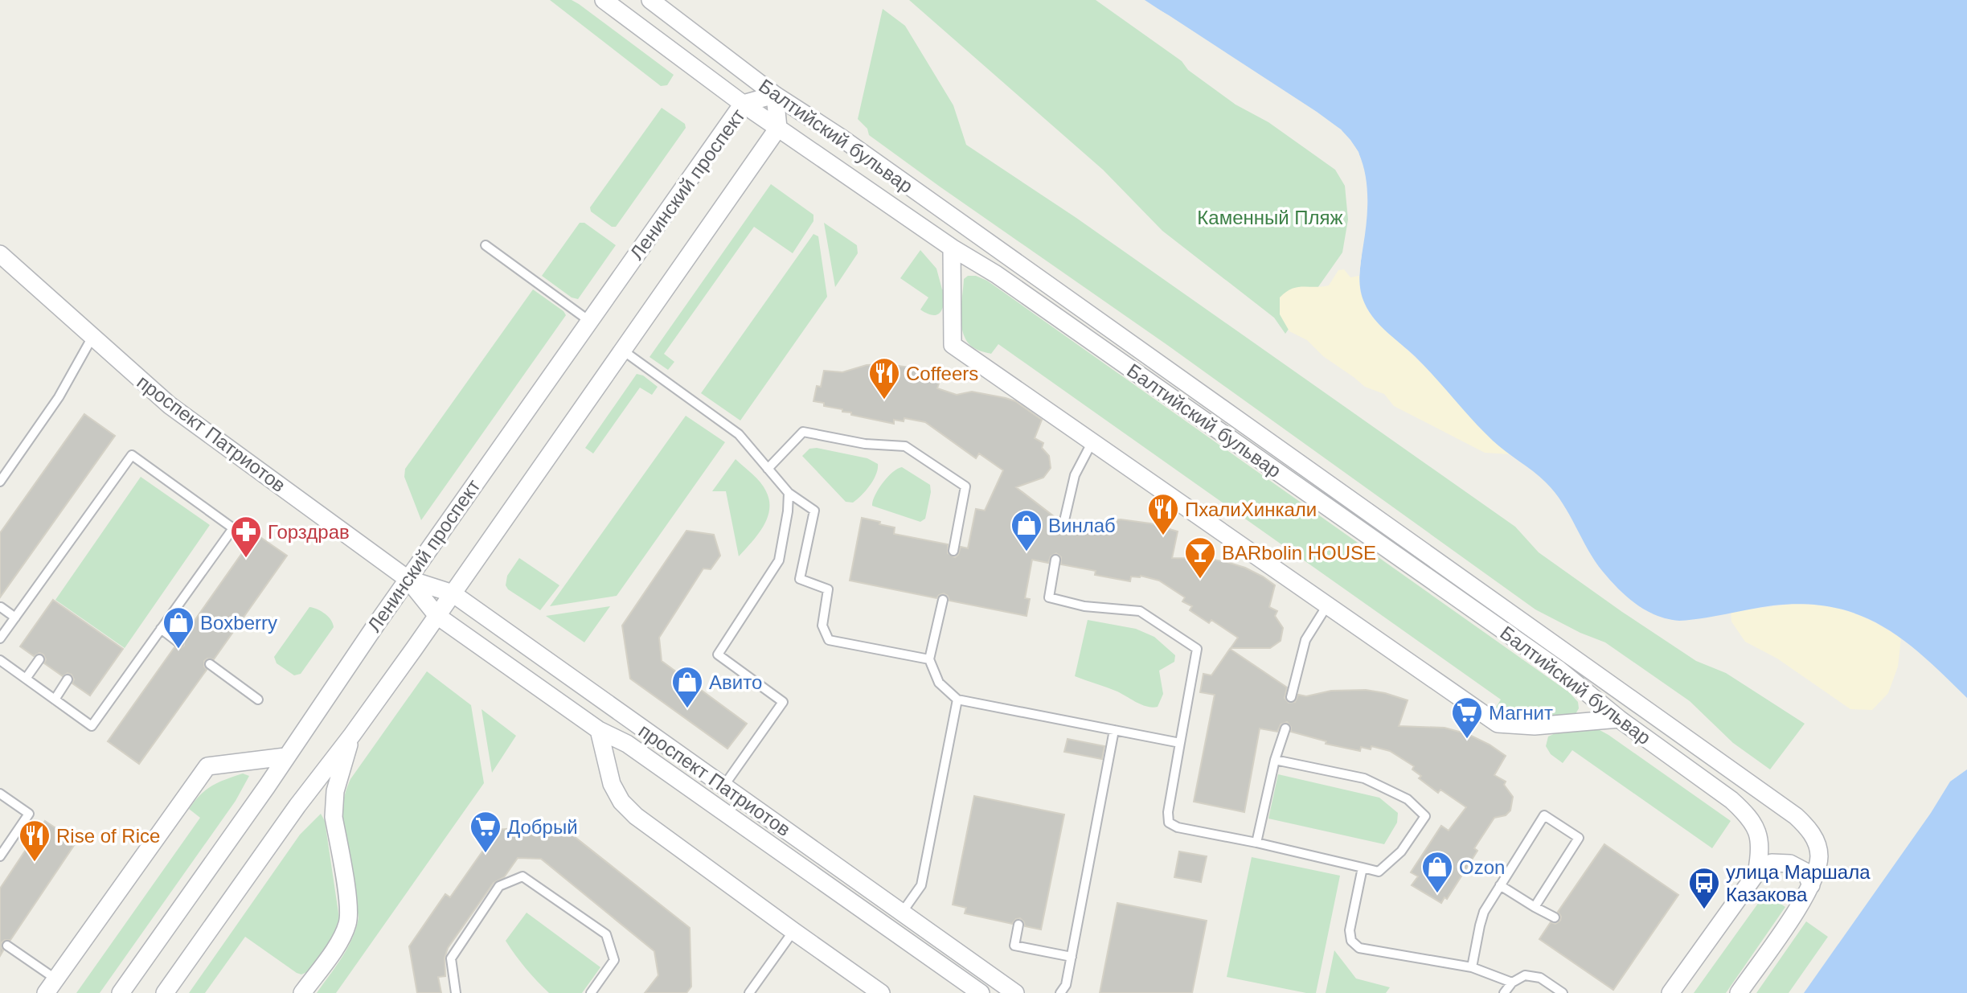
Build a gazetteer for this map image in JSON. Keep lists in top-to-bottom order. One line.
{"streets":{"street":["Балтийский бульвар","Ленинский проспект","проспект Патриотов"]},"crossings":[["Балтийский бульвар","Ленинский проспект"],["Ленинский проспект","проспект Патриотов"]],"parks":["Каменный Пляж"],"places":{"restaurant":["Coffeers","ПхалиХинкали","Rise of Rice"],"shop":["Винлаб","Boxberry","Авито","Ozon"],"pharmacy":["Горздрав"],"bar":["BARbolin HOUSE"],"supermarket":["Магнит","Добрый"],"bus stop":["улица Маршала Казакова"]}}
